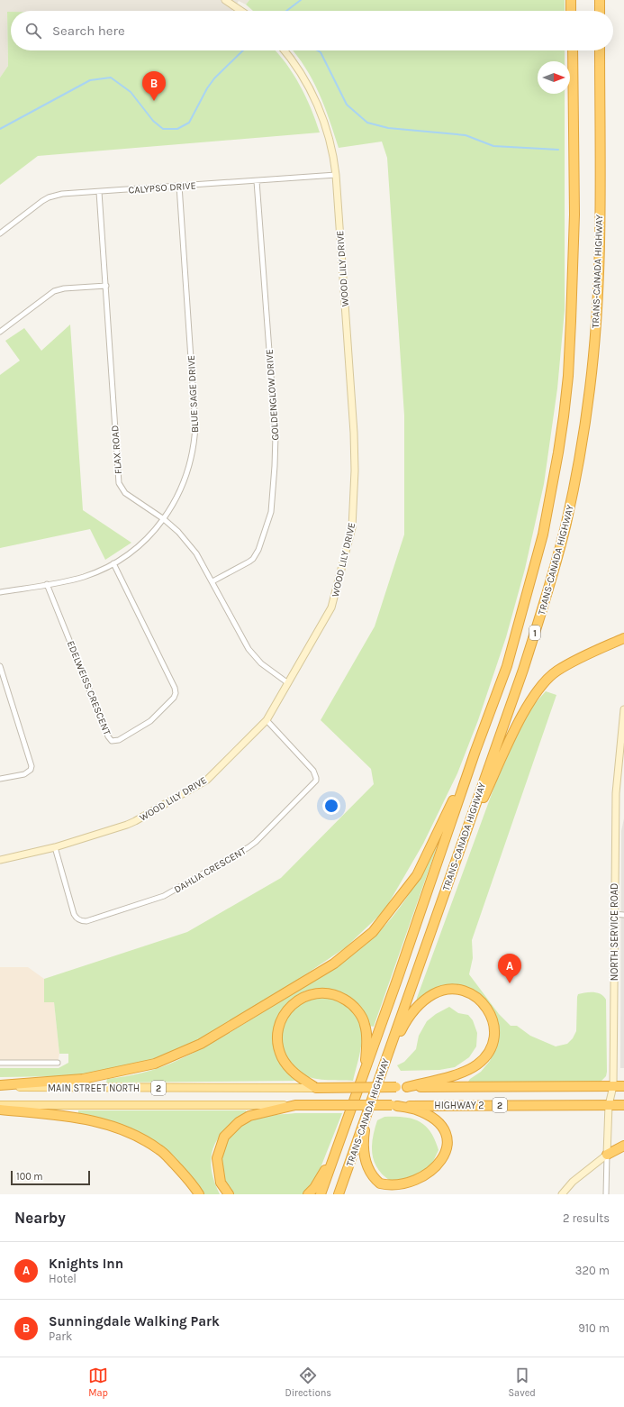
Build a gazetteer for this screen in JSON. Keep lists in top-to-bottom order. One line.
{"streets":{"highway":["TRANS-CANADA HIGHWAY","1","2","HIGHWAY 2"],"main road":["MAIN STREET NORTH"],"street":["CALYPSO DRIVE","WOOD LILY DRIVE","BLUE SAGE DRIVE","GOLDENGLOW DRIVE","FLAX ROAD","EDELWEISS CRESCENT","DAHLIA CRESCENT","NORTH SERVICE ROAD"]},"crossings":[["CALYPSO DRIVE","WOOD LILY DRIVE"],["CALYPSO DRIVE","BLUE SAGE DRIVE"],["CALYPSO DRIVE","GOLDENGLOW DRIVE"],["CALYPSO DRIVE","FLAX ROAD"],["WOOD LILY DRIVE","FLAX ROAD"],["WOOD LILY DRIVE","DAHLIA CRESCENT"],["BLUE SAGE DRIVE","FLAX ROAD"],["BLUE SAGE DRIVE","EDELWEISS CRESCENT"],["GOLDENGLOW DRIVE","FLAX ROAD"],["NORTH SERVICE ROAD","HIGHWAY 2"],["MAIN STREET NORTH","HIGHWAY 2"]],"scale_bar":"100 m","north":"right","page":{"search":"Search here","pins":["B","A"],"scale":"100 m","heading":["Nearby","2 results"],"list":[{"mark":"A","name":"Knights Inn","note":"Hotel","value":"320 m"},{"mark":"B","name":"Sunningdale Walking Park","note":"Park","value":"910 m"}],"nav":["Map","Directions","Saved"]}}
